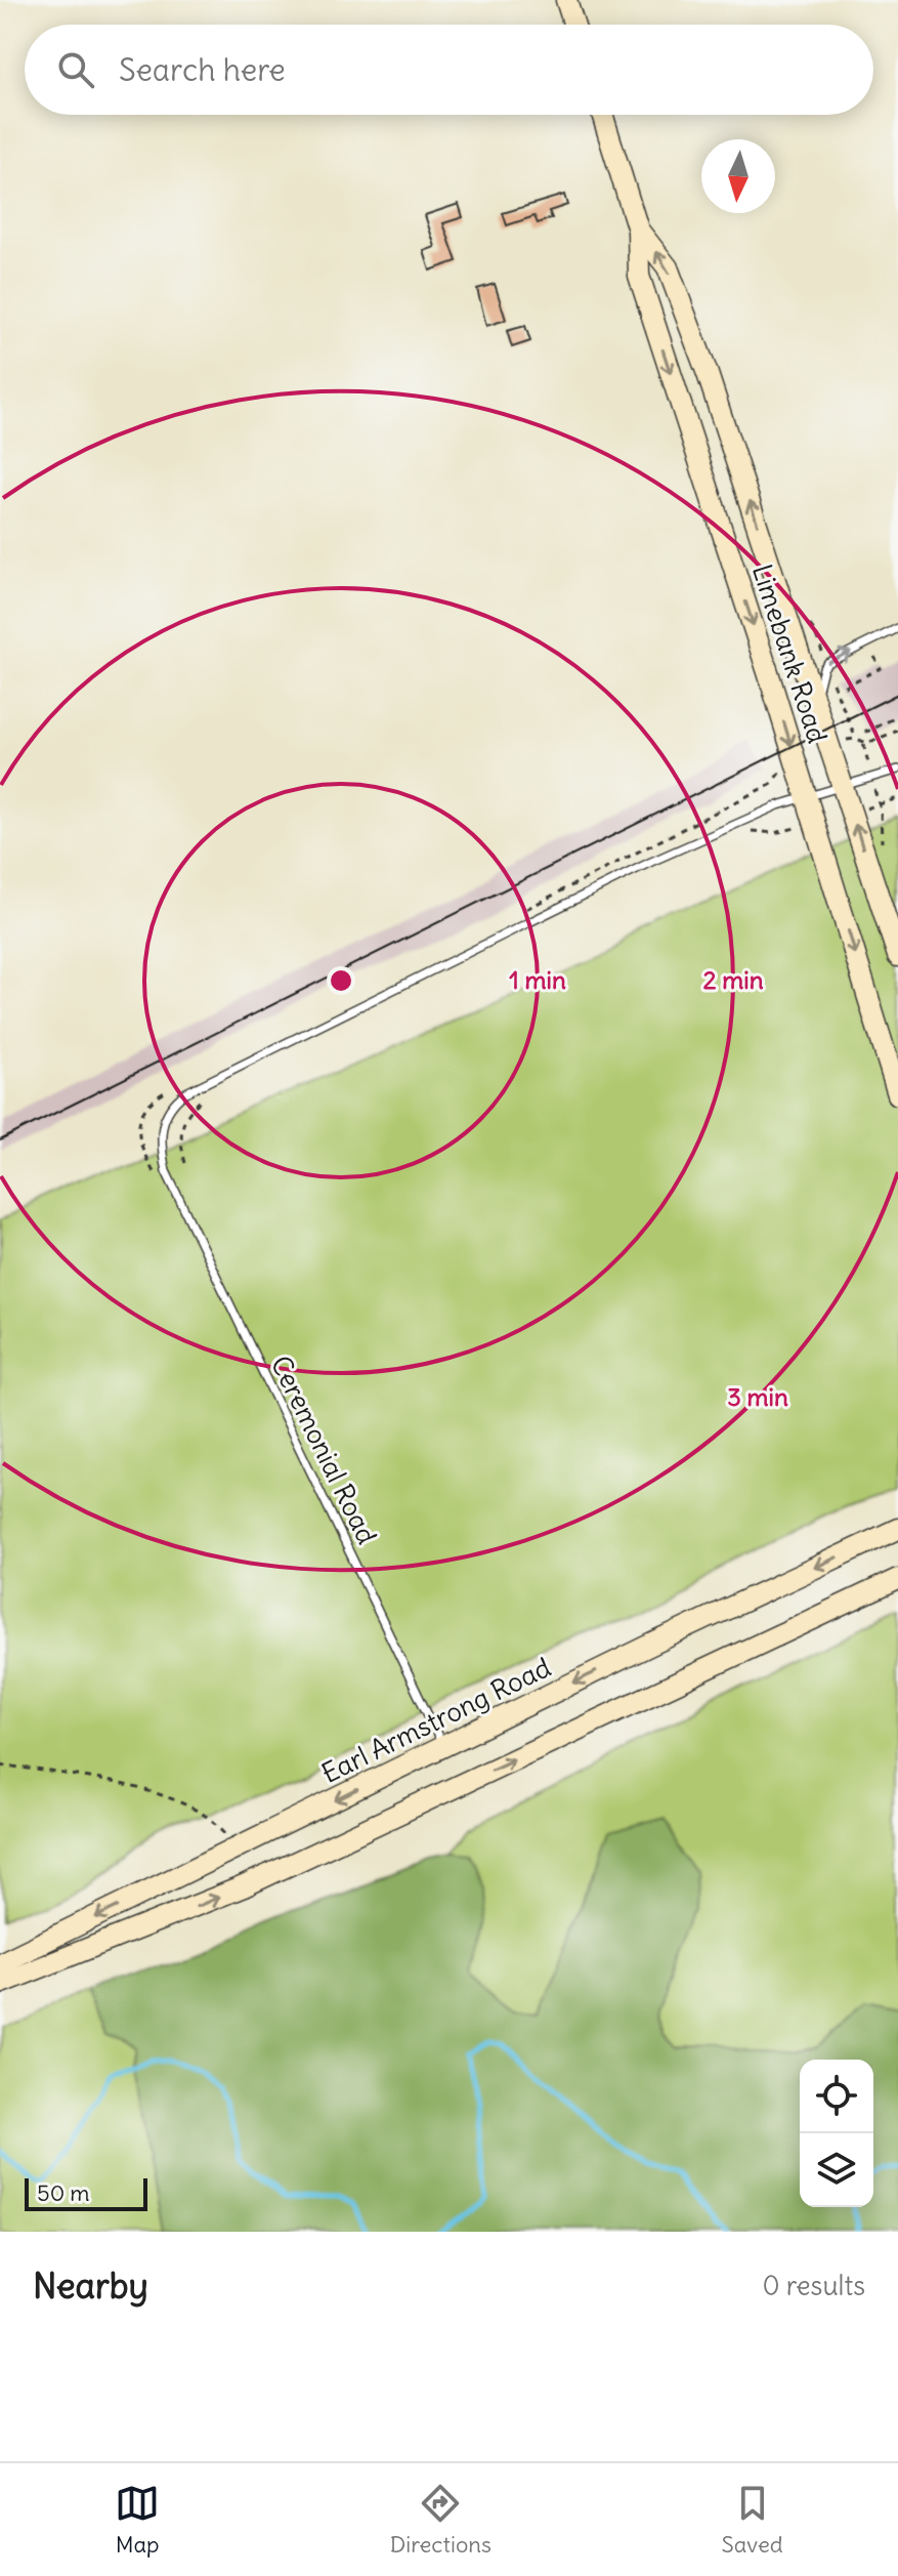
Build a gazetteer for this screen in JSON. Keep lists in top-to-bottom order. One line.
{"streets":{"main road":["Limebank Road","Earl Armstrong Road"],"lane":["Ceremonial Road"]},"crossings":[["Limebank Road","Ceremonial Road"],["Ceremonial Road","Earl Armstrong Road"]],"scale_bar":"50 m","north":"bottom","page":{"search":"Search here","scale":"50 m","heading":["Nearby","0 results"],"nav":["Map","Directions","Saved"]},"rings":["1 min","2 min","3 min"]}
